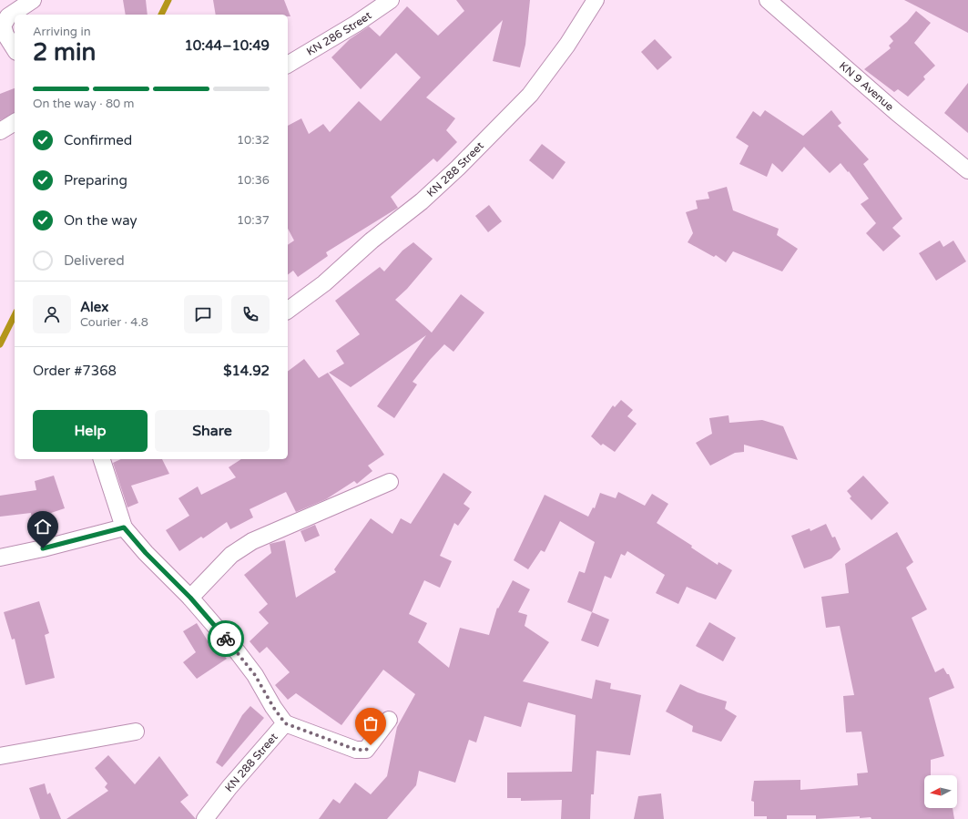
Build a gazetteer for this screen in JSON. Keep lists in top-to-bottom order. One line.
{"streets":{"street":["KN 286 Street","KN 9 Avenue","KN 288 Street"]},"north":"left","page":{"heading":["2 min","Arriving in","10:44–10:49"],"panel":["Alex","Courier · 4.8","Order #7368","$14.92"],"bar":"On the way · 80 m","list":[["Confirmed","10:32"],["Preparing","10:36"],["On the way","10:37"],"Delivered"],"buttons":["Help","Share"]}}
